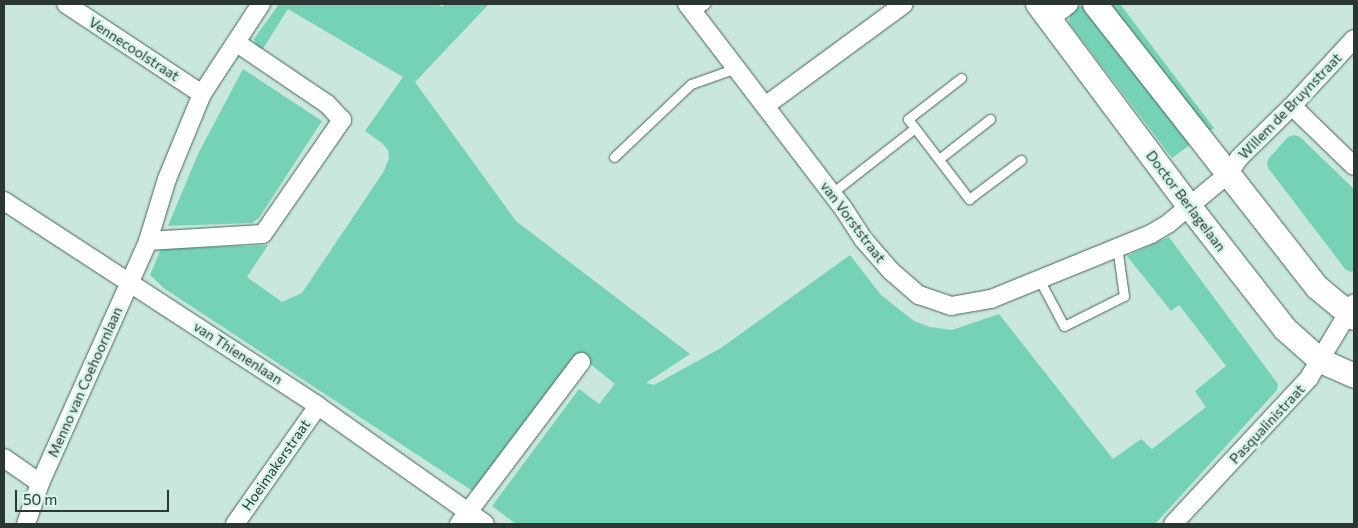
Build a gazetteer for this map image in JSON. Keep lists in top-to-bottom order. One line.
{"streets":{"main road":["Doctor Berlagelaan"],"street":["Vennecoolstraat","Willem de Bruynstraat","van Vorststraat","van Thienenlaan","Menno van Coehoornlaan","Pasqualinistraat","Hoeimakerstraat"]},"crossings":[["Vennecoolstraat","Menno van Coehoornlaan"],["Willem de Bruynstraat","Doctor Berlagelaan"],["Willem de Bruynstraat","van Vorststraat"],["Doctor Berlagelaan","van Vorststraat"],["Doctor Berlagelaan","Pasqualinistraat"],["van Thienenlaan","Menno van Coehoornlaan"],["van Thienenlaan","Hoeimakerstraat"]],"scale_bar":"50 m"}
